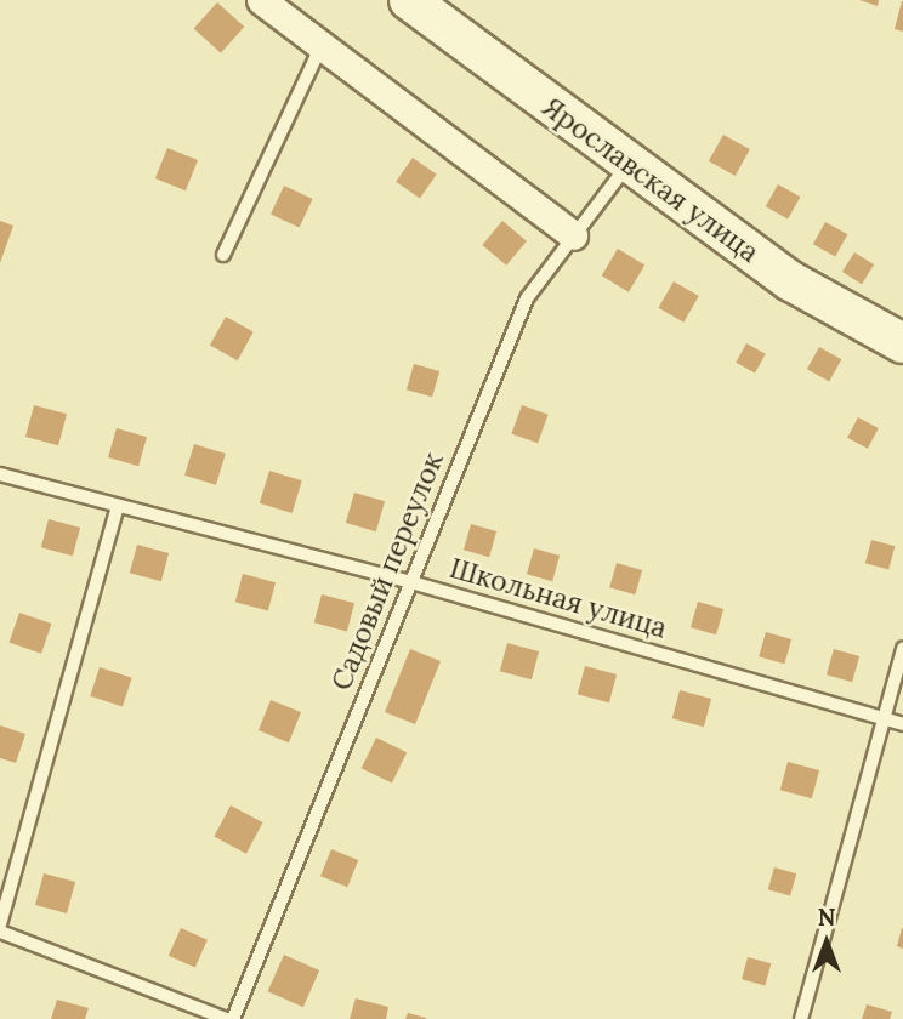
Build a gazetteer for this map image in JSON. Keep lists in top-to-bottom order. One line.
{"streets":{"main road":["Ярославская улица"],"lane":["Садовый переулок","Школьная улица"]},"crossings":[["Ярославская улица","Садовый переулок"],["Садовый переулок","Школьная улица"]],"north":"top"}
